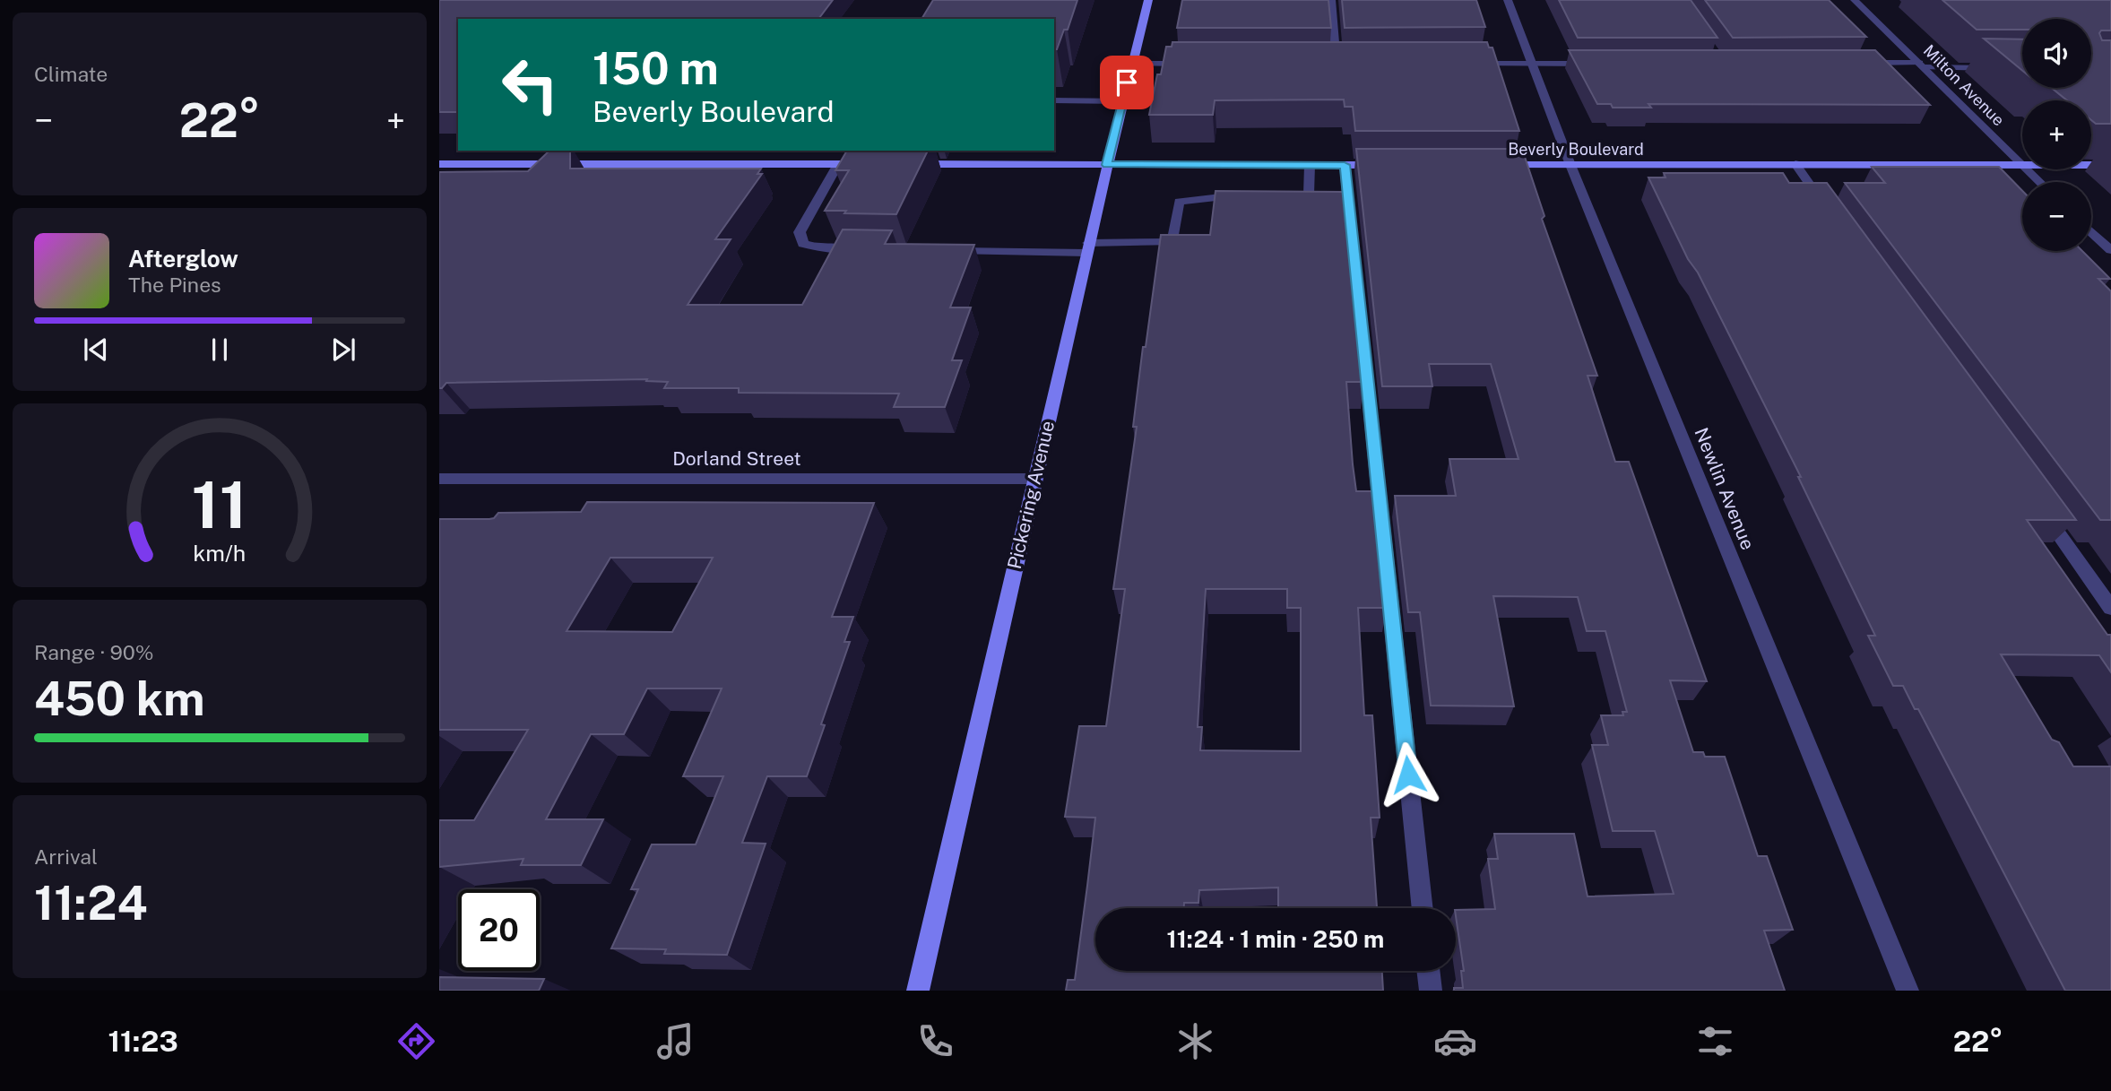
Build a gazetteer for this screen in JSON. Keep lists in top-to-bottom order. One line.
{"streets":{"street":["Milton Avenue","Beverly Boulevard","Dorland Street","Newlin Avenue","Pickering Avenue"]},"crossings":[["Milton Avenue","Beverly Boulevard"],["Beverly Boulevard","Newlin Avenue"],["Dorland Street","Pickering Avenue"]],"page":{"tile":["Climate",["Range · 90%","450 km"],["Arrival","11:24"]],"map_buttons":["+","−"],"turn":["150 m","Beverly Boulevard"],"heat":["−","22°","+"],"song":["Afterglow","The Pines"],"limit":"20","trip":"11:24 · 1 min · 250 m","tabs":["11:23","22°"],"gauge":["11","km/h"]}}
